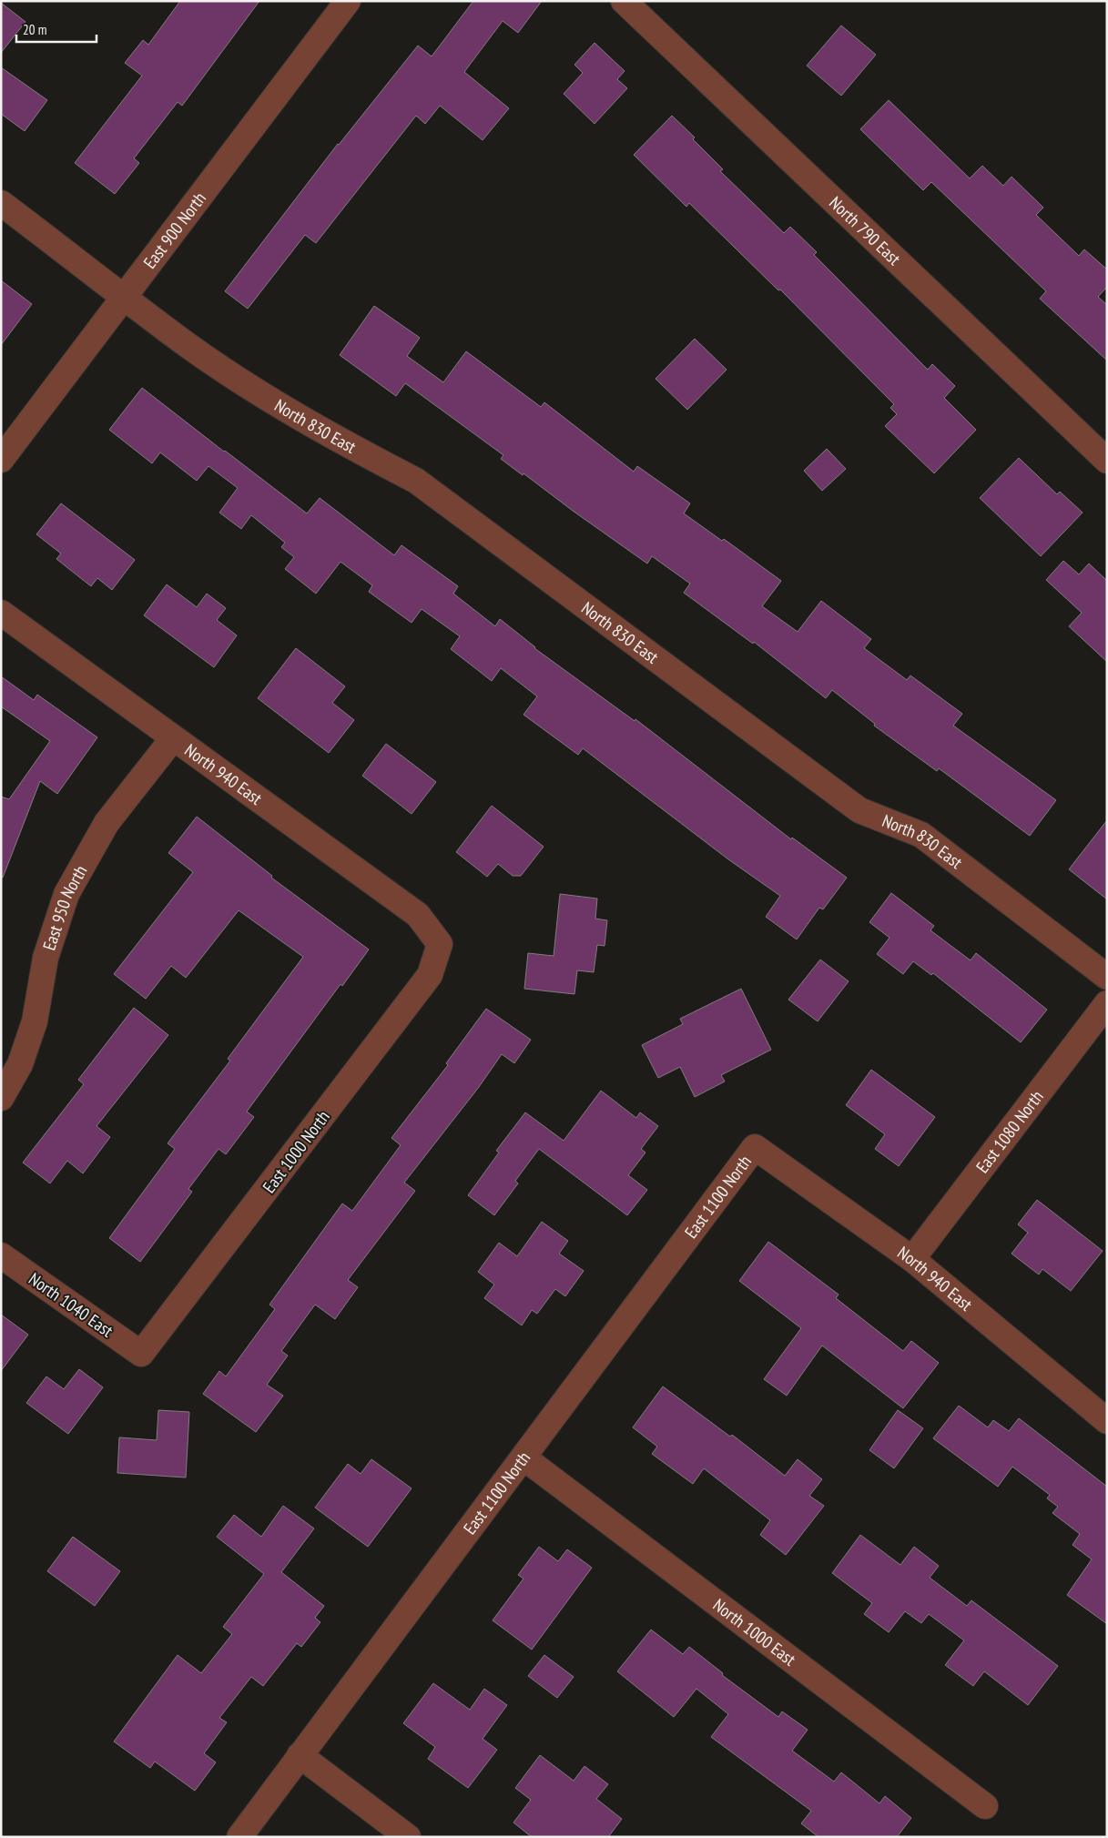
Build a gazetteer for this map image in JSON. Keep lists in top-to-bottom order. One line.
{"streets":{"street":["East 900 North","North 790 East","North 830 East","North 940 East","East 950 North","East 1080 North","East 1000 North","East 1100 North","North 1040 East","North 1000 East"]},"crossings":[["East 900 North","North 830 East"],["North 940 East","East 950 North"],["North 940 East","East 1080 North"],["North 940 East","East 1000 North"],["North 940 East","East 1100 North"],["East 1000 North","North 1040 East"],["East 1100 North","North 1000 East"]],"scale_bar":"20 m"}
